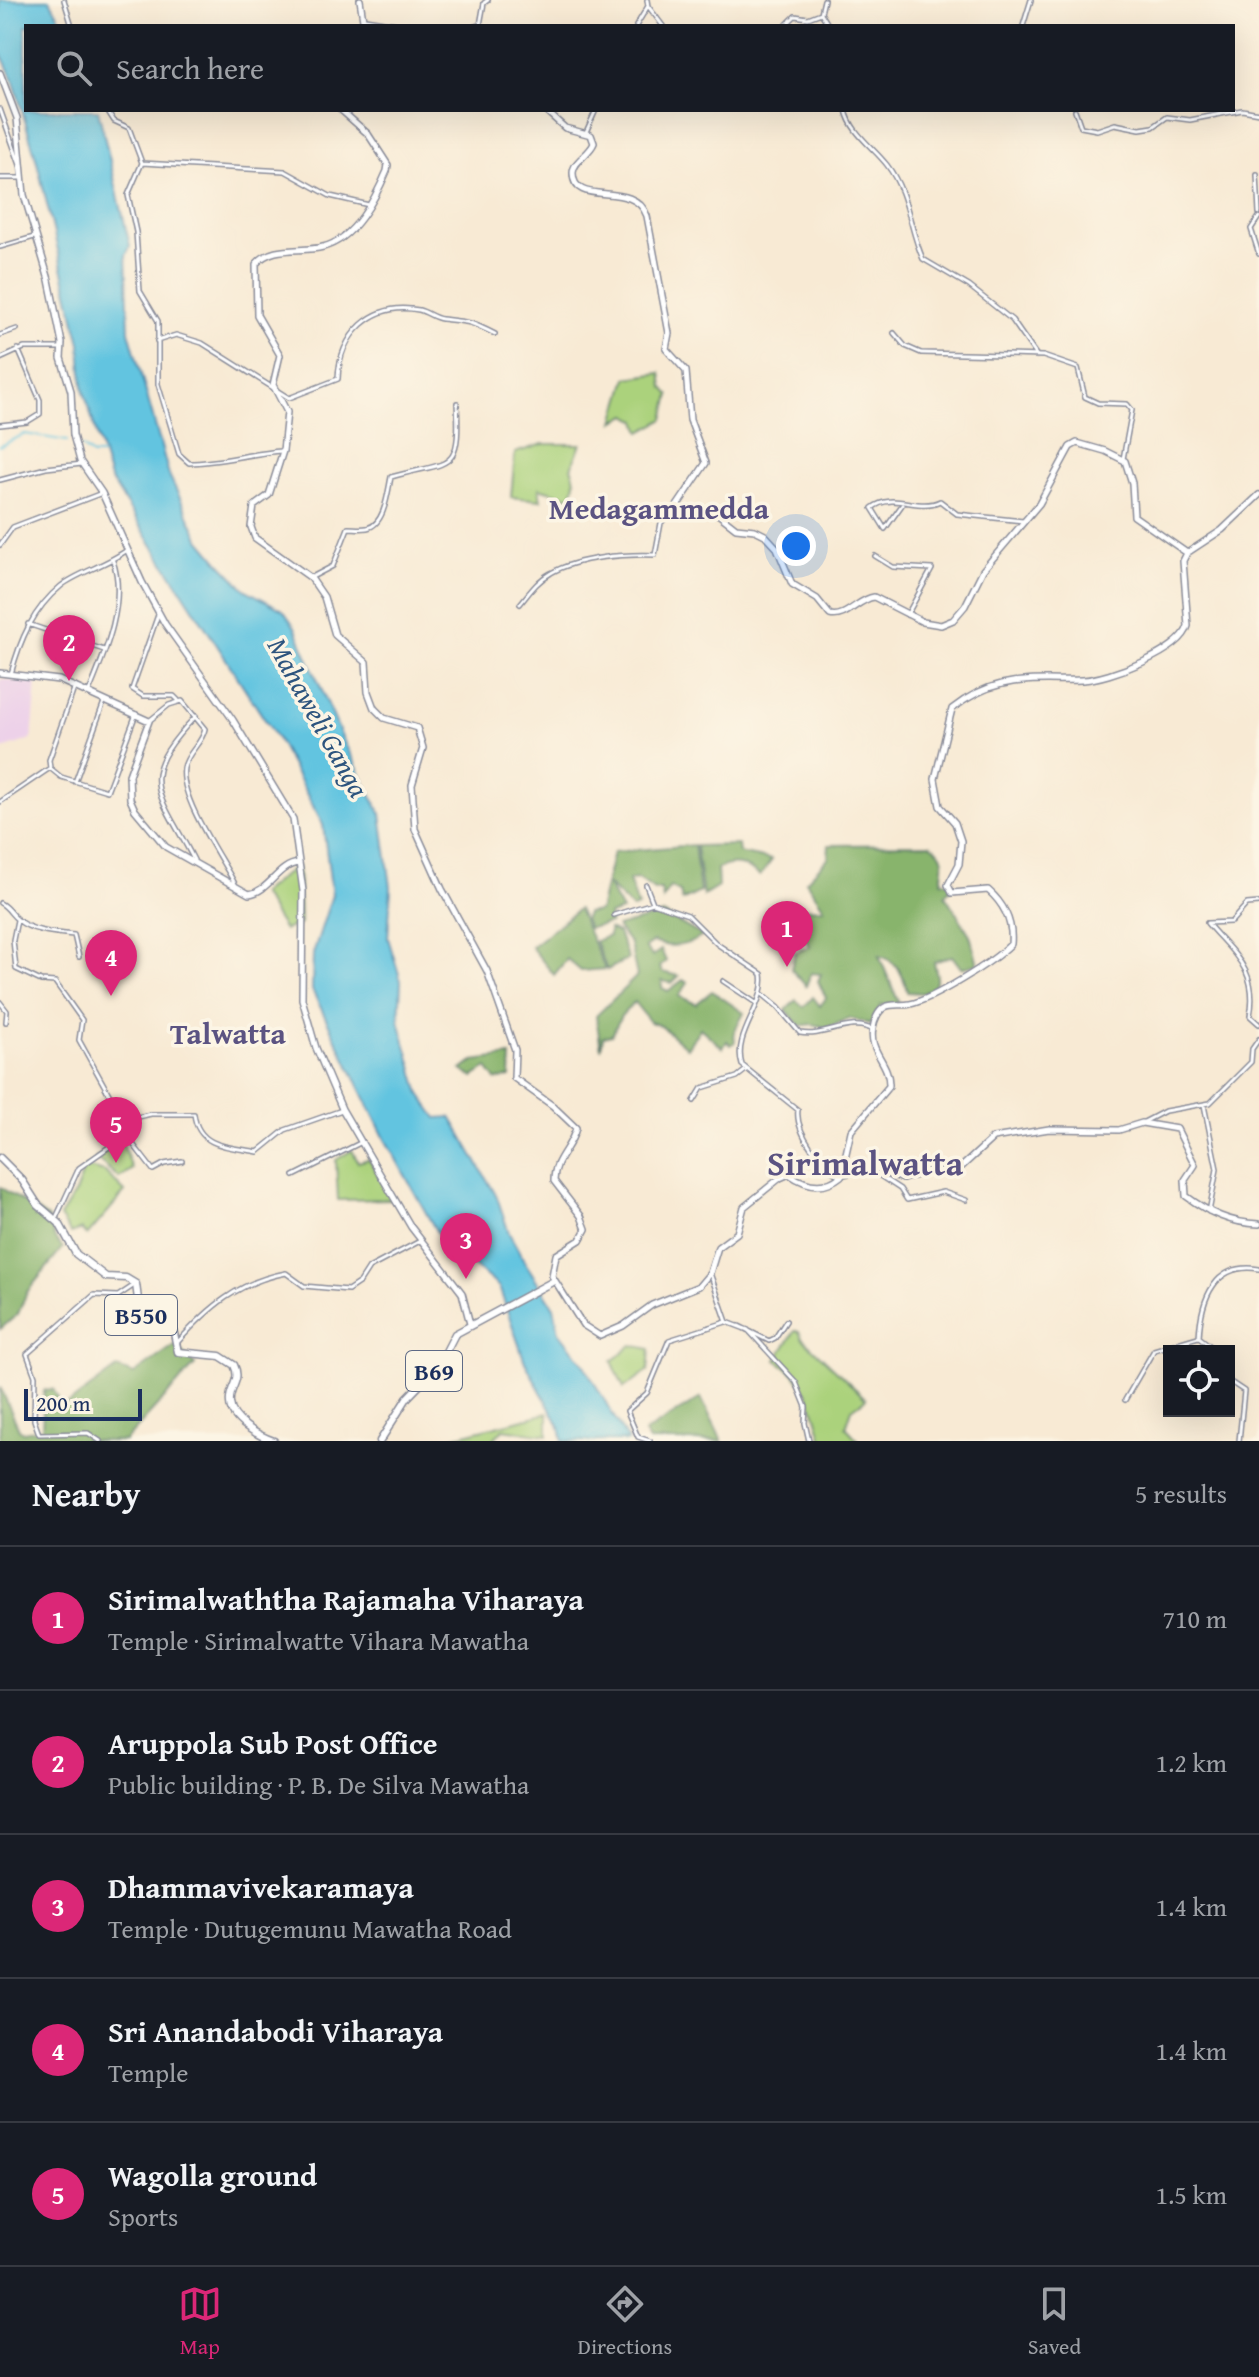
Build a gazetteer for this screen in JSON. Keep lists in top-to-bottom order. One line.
{"streets":{"main road":["B550","B69"]},"districts":["Medagammedda","Talwatta","Sirimalwatta"],"water":["Mahaweli Ganga"],"scale_bar":"200 m","page":{"search":"Search here","pins":["2","1","4","5","3"],"scale":"200 m","heading":["Nearby","5 results"],"list":[{"mark":"1","name":"Sirimalwaththa Rajamaha Viharaya","note":"Temple · Sirimalwatte Vihara Mawatha","value":"710 m"},{"mark":"2","name":"Aruppola Sub Post Office","note":"Public building · P. B. De Silva Mawatha","value":"1.2 km"},{"mark":"3","name":"Dhammavivekaramaya","note":"Temple · Dutugemunu Mawatha Road","value":"1.4 km"},{"mark":"4","name":"Sri Anandabodi Viharaya","note":"Temple","value":"1.4 km"},{"mark":"5","name":"Wagolla ground","note":"Sports","value":"1.5 km"}],"nav":["Map","Directions","Saved"]}}
